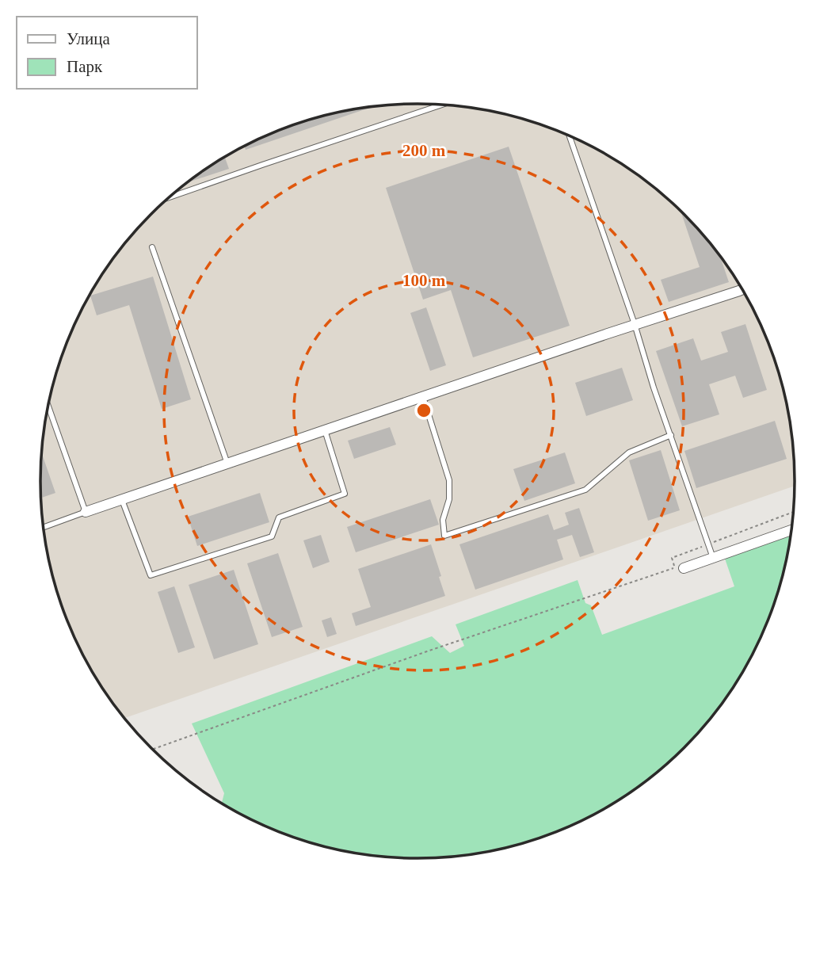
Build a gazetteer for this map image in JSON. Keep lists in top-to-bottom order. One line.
{"legend":["Улица","Парк"],"rings":["200 m","100 m"]}
